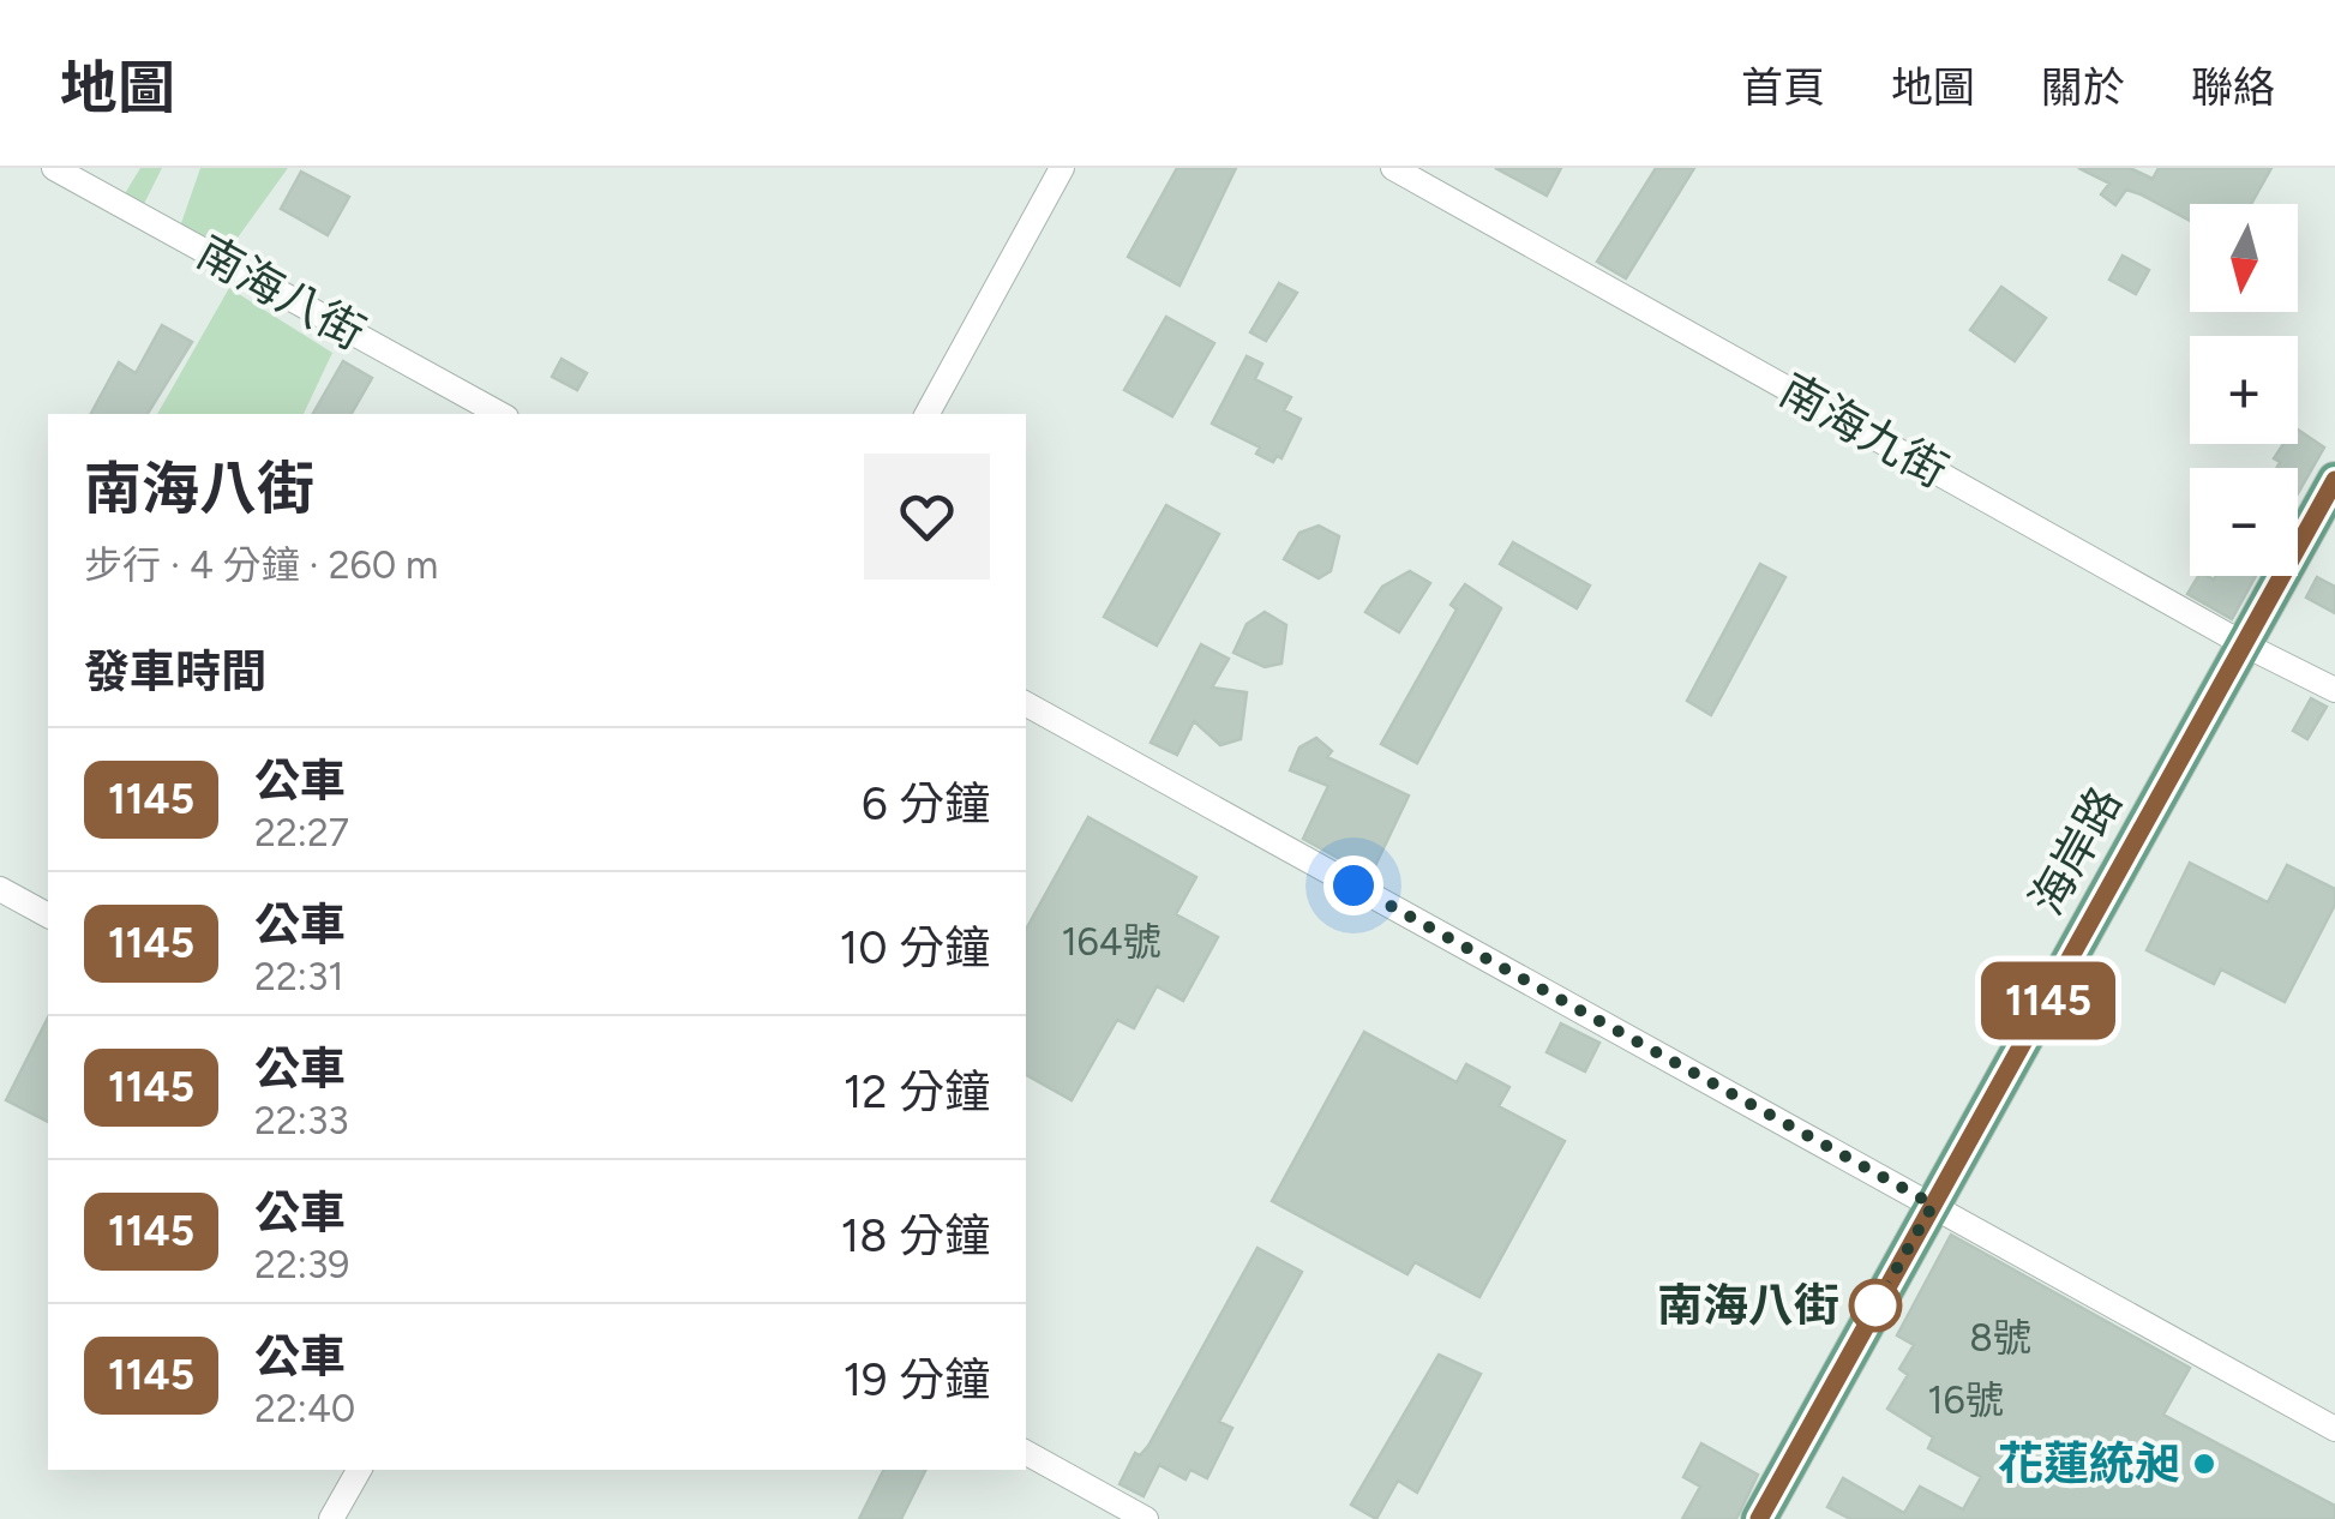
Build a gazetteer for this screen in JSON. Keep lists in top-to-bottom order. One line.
{"streets":{"main road":["海岸路"],"street":["南海八街","南海九街"]},"crossings":[["南海九街","海岸路"]],"places":["南海八街","花蓮統昶"],"lines":["bus line 1145"],"house_numbers":["164號","8號","16號"],"north":"bottom","page":{"header":"地圖","nav":["首頁","地圖","關於","聯絡"],"on_map":"1145","map_buttons":["+","−"],"heading":[["南海八街","步行 · 4 分鐘 · 260 m"],"發車時間"],"list":[{"mark":"1145","name":"公車","note":"22:27","value":"6 分鐘"},{"mark":"1145","name":"公車","note":"22:31","value":"10 分鐘"},{"mark":"1145","name":"公車","note":"22:33","value":"12 分鐘"},{"mark":"1145","name":"公車","note":"22:39","value":"18 分鐘"},{"mark":"1145","name":"公車","note":"22:40","value":"19 分鐘"}]}}
